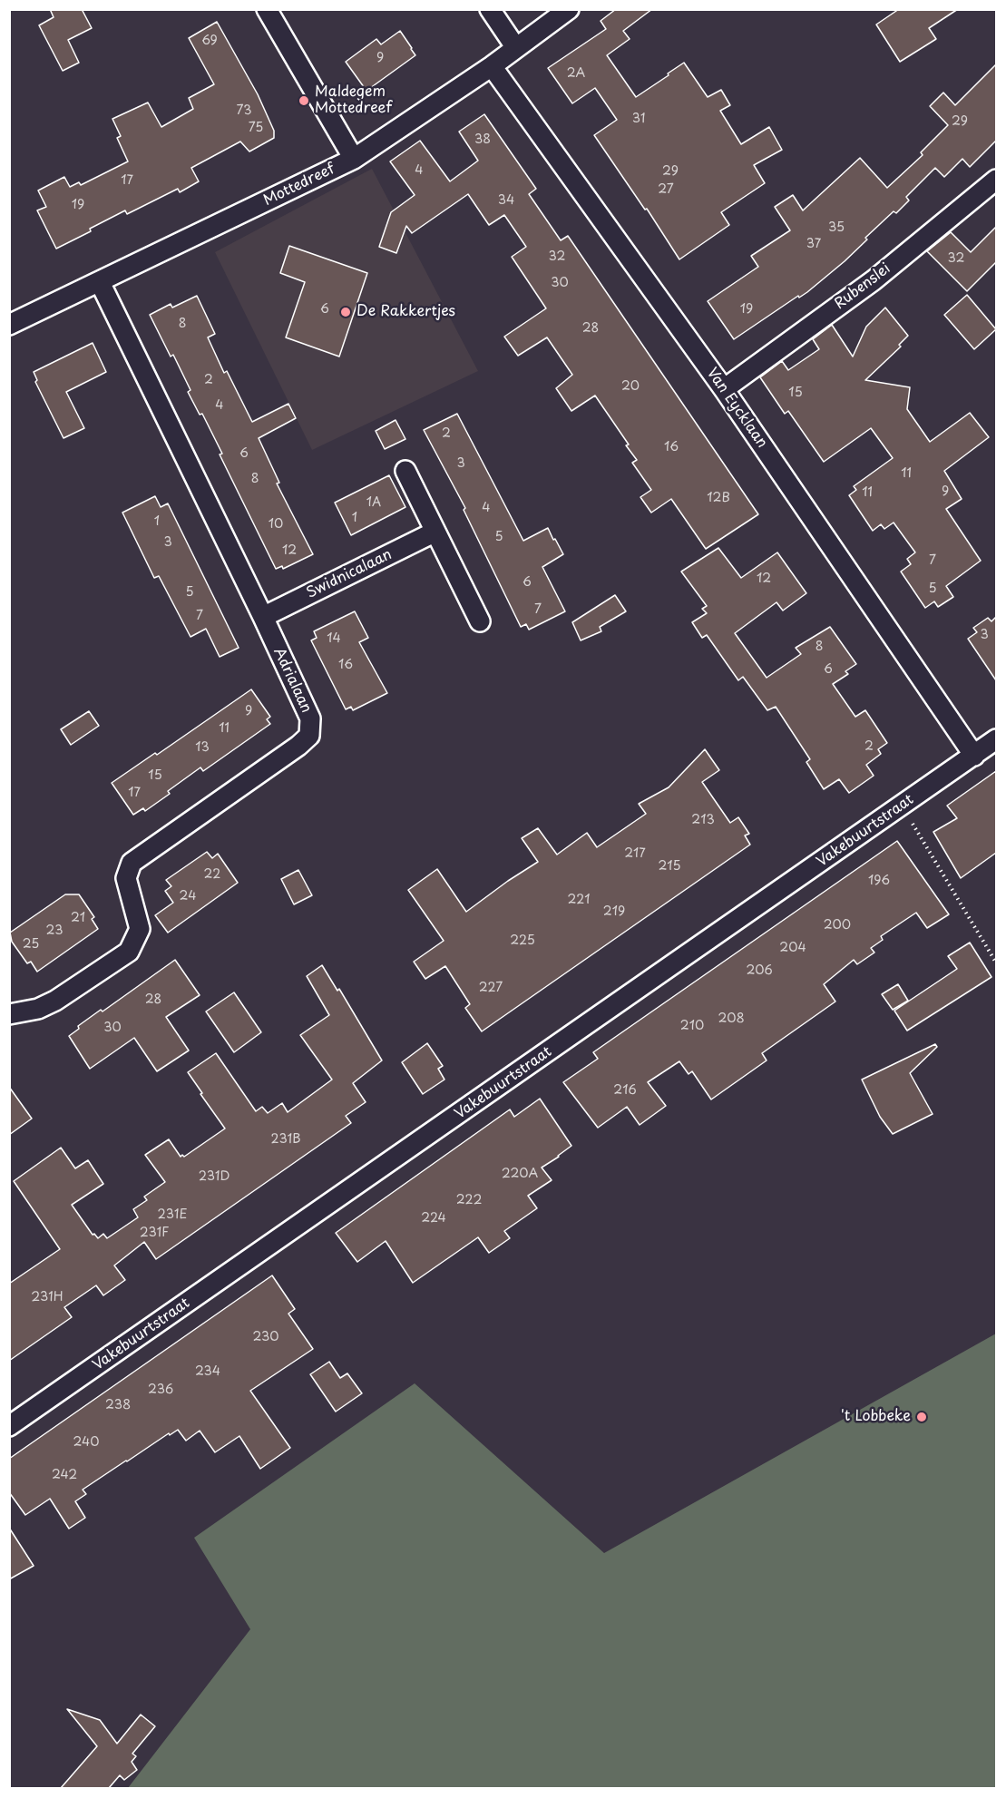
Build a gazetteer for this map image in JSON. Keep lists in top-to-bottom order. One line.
{"streets":{"street":["Mottedreef","Rubenslei","Van Eycklaan","Swidnicalaan","Adrialaan","Vakebuurtstraat"]},"crossings":[["Mottedreef","Van Eycklaan"],["Mottedreef","Adrialaan"],["Rubenslei","Van Eycklaan"],["Van Eycklaan","Vakebuurtstraat"],["Swidnicalaan","Adrialaan"]],"places":["Maldegem Mottedreef","De Rakkertjes","'t Lobbeke"],"house_numbers":["69","9","2A","73","31","29","75","38","4","29","17","27","34","19","35","37","32","32","30","6","19","8","28","2","20","15","4","2","16","6","3","11","8","9","11","12B","1A","4","1","1","10","5","3","12","7","12","6","5","5","7","7","3","14","8","16","6","9","11","2","13","15","17","213","217","215","22","196","24","221","219","21","200","23","225","25","204","206","227","28","208","210","30","216","231B","220A","231D","222","231E","224","231F","231H","230","234","236","238","240","242"]}
